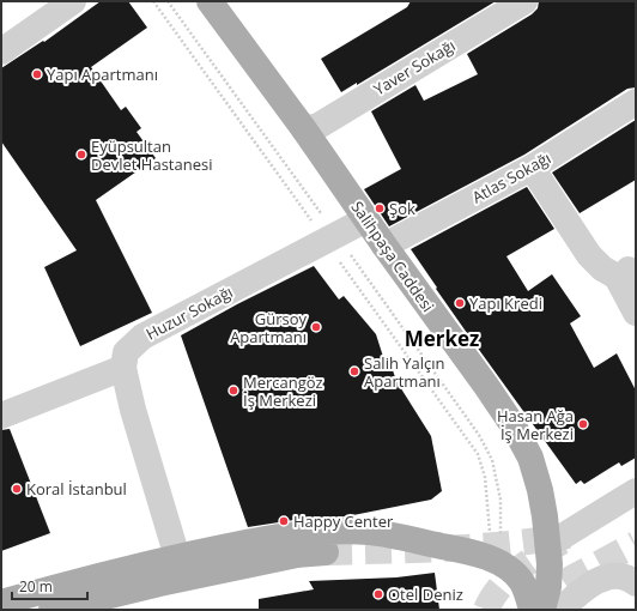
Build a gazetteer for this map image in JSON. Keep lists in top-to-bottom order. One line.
{"streets":{"main road":["Salihpaşa Caddesi"],"street":["Yaver Sokağı","Atlas Sokağı","Huzur Sokağı"]},"crossings":[["Yaver Sokağı","Salihpaşa Caddesi"],["Atlas Sokağı","Salihpaşa Caddesi"],["Salihpaşa Caddesi","Huzur Sokağı"]],"districts":["Merkez"],"places":["Yapı Apartmanı","Eyüpsultan Devlet Hastanesi","Şok","Yapı Kredi","Gürsoy Apartmanı","Salih Yalçın Apartmanı","Mercangöz İş Merkezi","Hasan Ağa İş Merkezi","Koral İstanbul","Happy Center","Otel Deniz"],"scale_bar":"20 m"}
